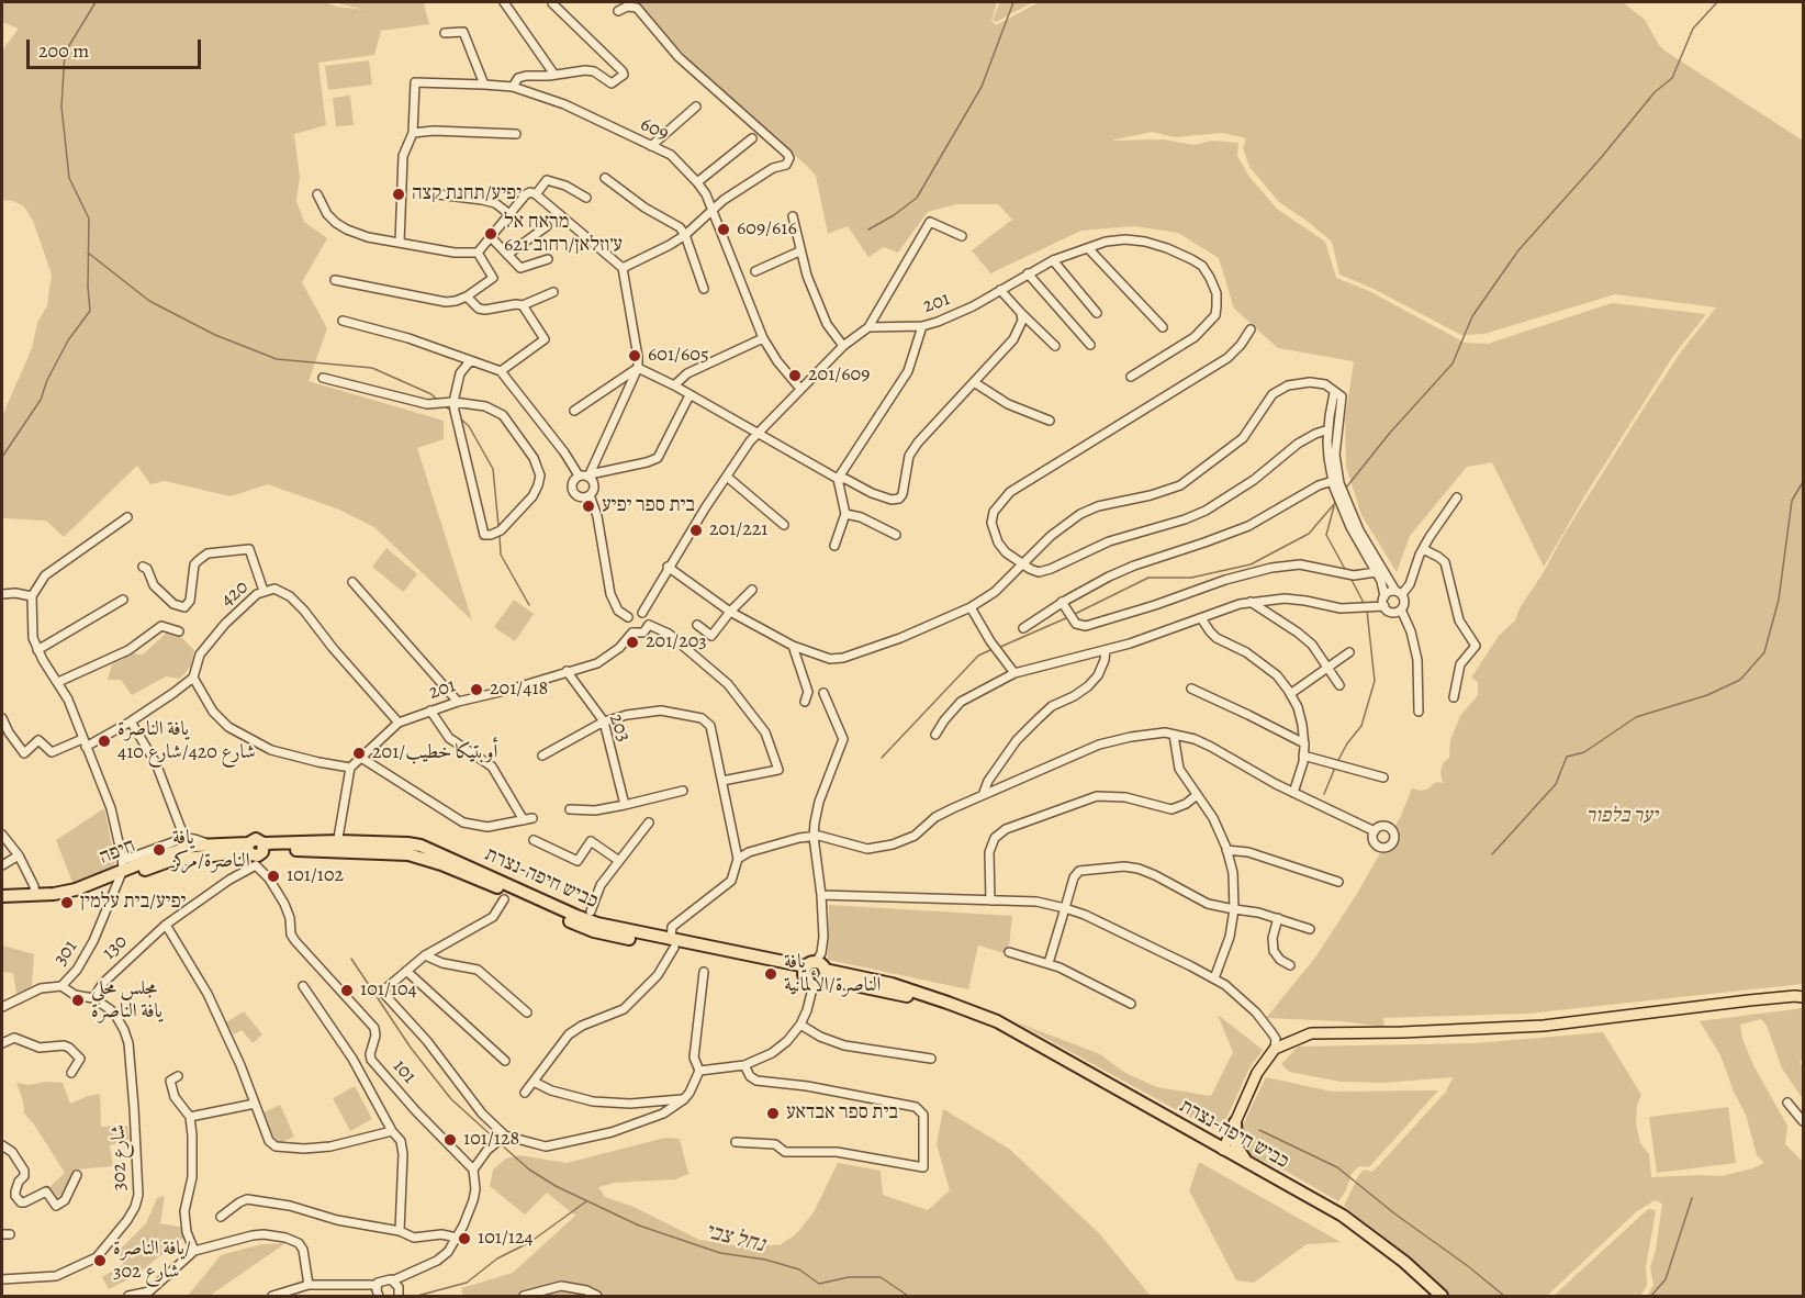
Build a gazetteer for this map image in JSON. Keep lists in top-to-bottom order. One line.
{"streets":{"highway":["חיפה","כביש חיפה-נצרת"],"street":["609","201","420","203","130","301","101","شارع 302"]},"crossings":[["201","420"],["201","203"],["חיפה","כביש חיפה-נצרת"],["חיפה","130"],["חיפה","301"],["חיפה","101"],["כביש חיפה-נצרת","130"],["כביש חיפה-נצרת","101"],["130","101"],["130","شارع 302"]],"water":["נחל צבי"],"parks":["יער בלפור"],"places":["יפיע/תחנת קצה","609/616","מראח אל ע׳וזלאן/רחוב 621","601/605","201/609","בית ספר יפיע","201/221","201/203","201/418","يافة الناصرة شارع 420/شارع 410","أوبتيكا خطيب/201","يافة الناصرة/مركز","101/102","יפיע/בית עלמין","يافة الناصرة/الألمانية","101/104","مجلس محلي يافة الناصرة","בית ספר אבדאע","101/128","101/124","يافة الناصرة/ شارع 302"],"scale_bar":"200 m"}
